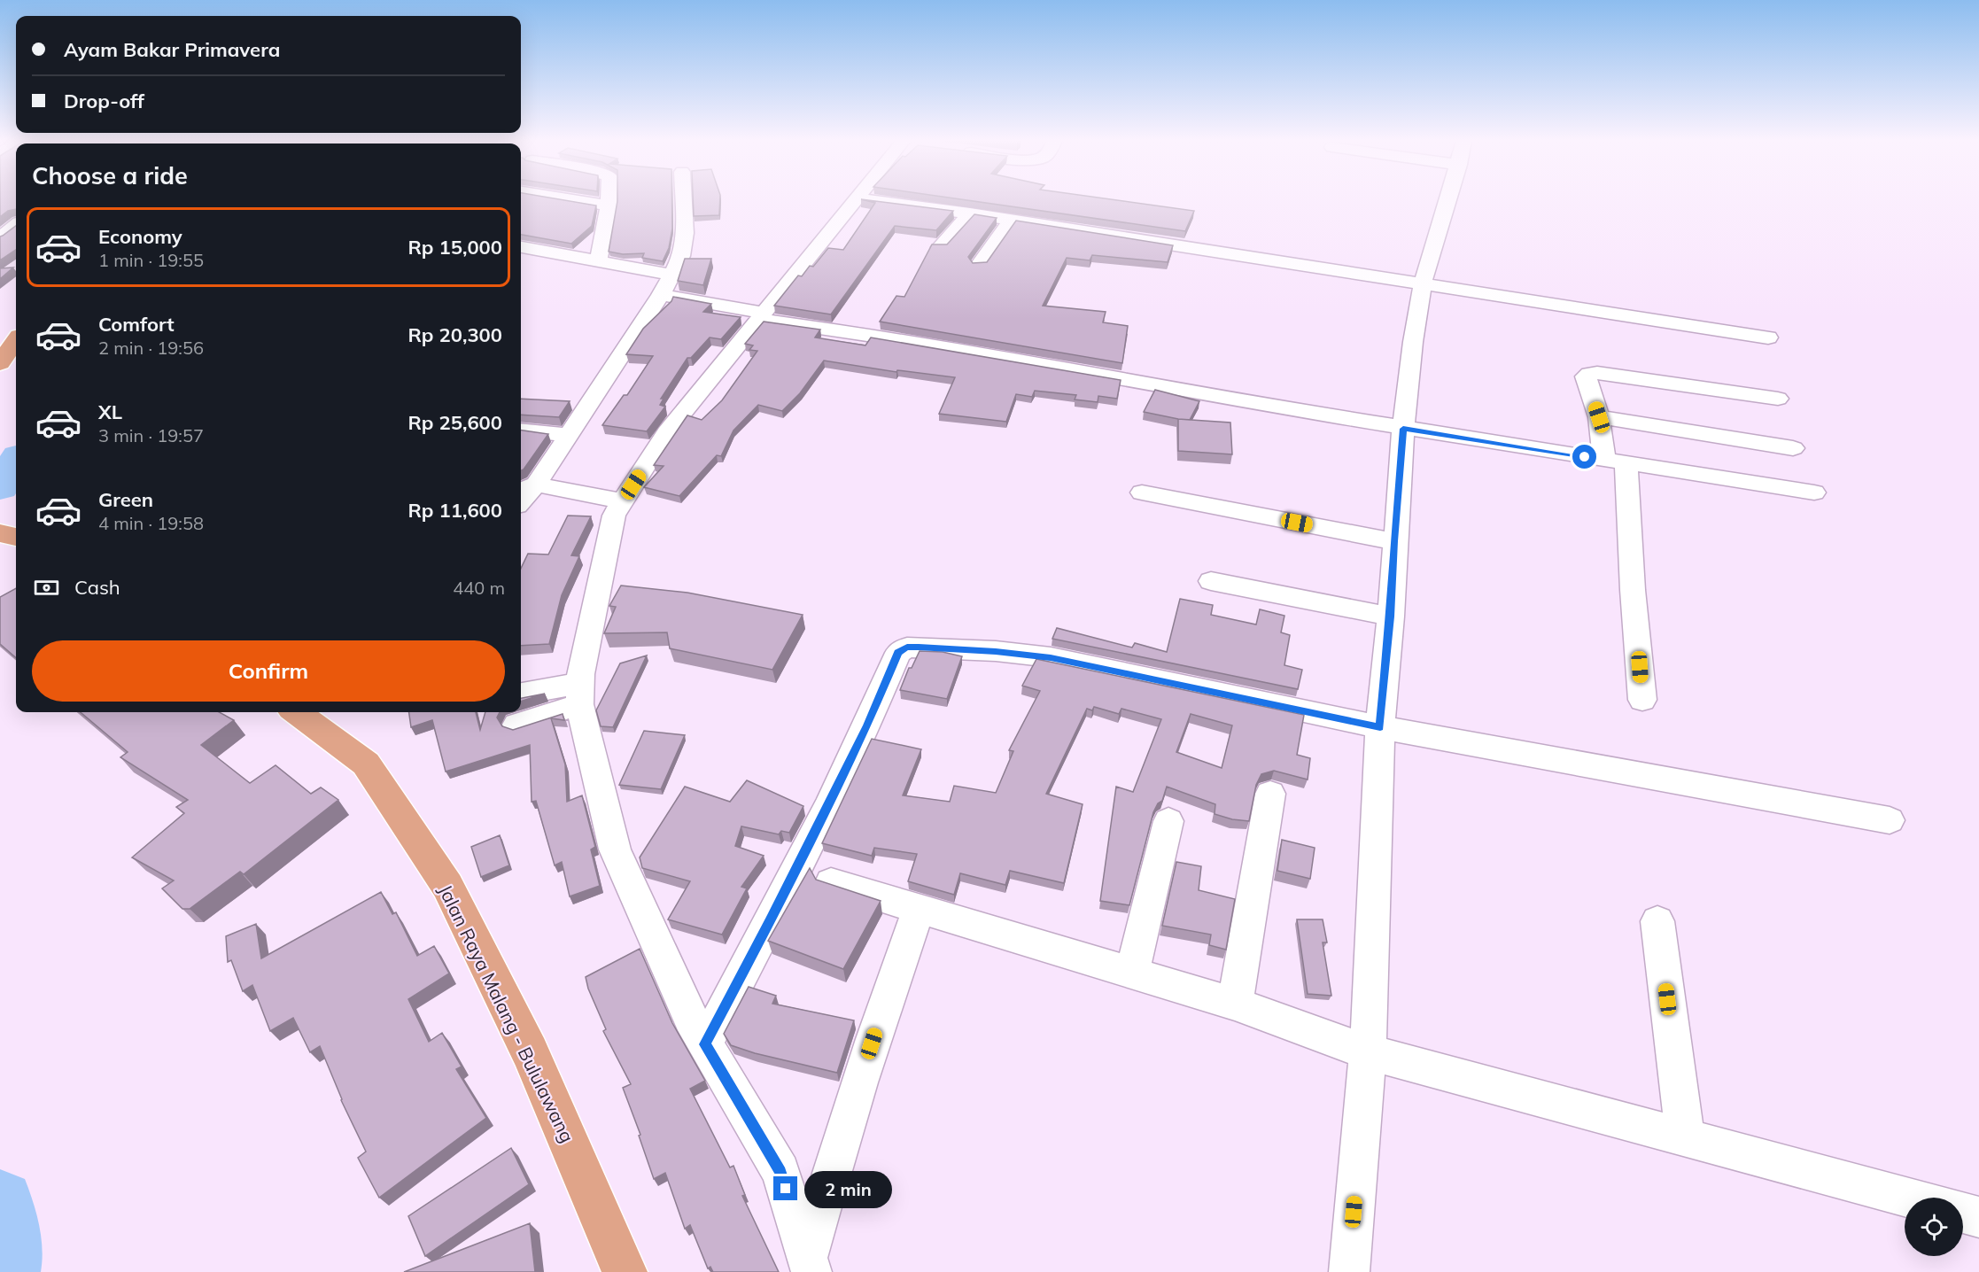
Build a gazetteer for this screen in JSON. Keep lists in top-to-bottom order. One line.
{"streets":{"main road":["Jalan Raya Malang - Bululawang"]},"page":{"banner":["Ayam Bakar Primavera","Drop-off"],"heading":"Choose a ride","list":[{"name":"Economy","note":"1 min · 19:55","value":"Rp 15,000"},{"name":"Comfort","note":"2 min · 19:56","value":"Rp 20,300"},{"name":"XL","note":"3 min · 19:57","value":"Rp 25,600"},{"name":"Green","note":"4 min · 19:58","value":"Rp 11,600"}],"pay":["Cash","440 m"],"buttons":"Confirm","bubble":"2 min"}}
